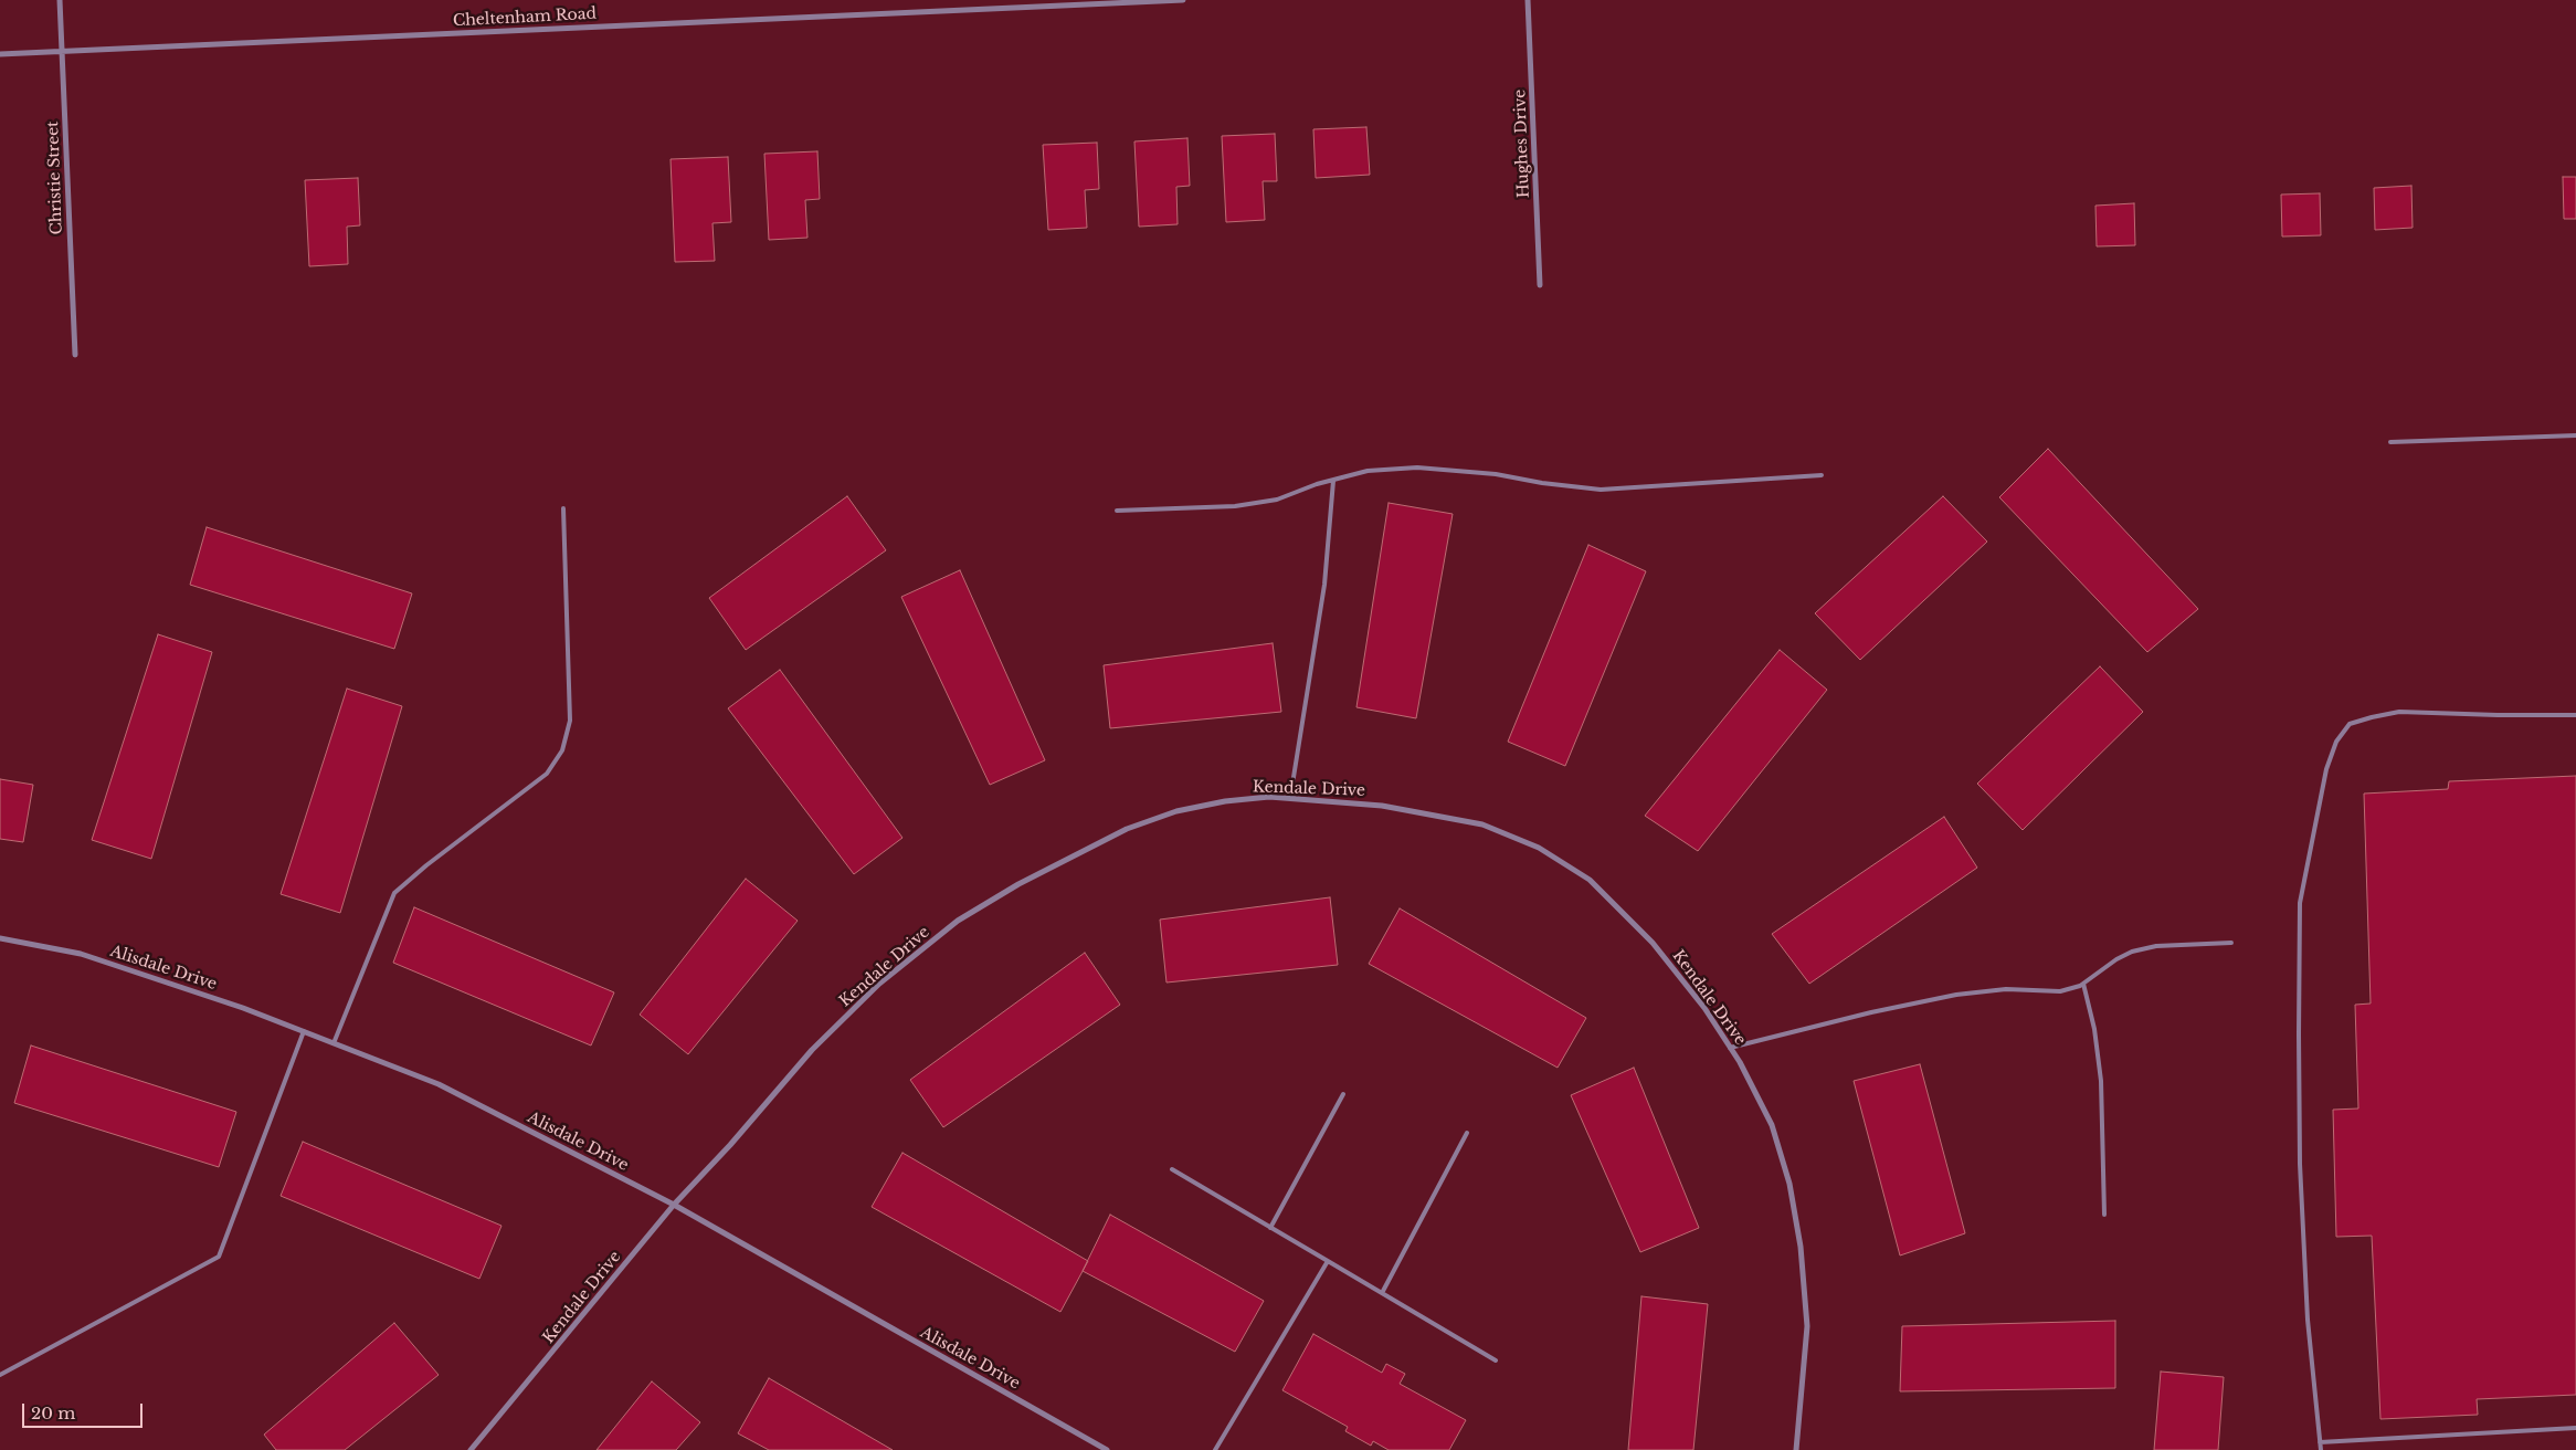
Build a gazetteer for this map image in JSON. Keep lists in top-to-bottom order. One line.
{"streets":{"street":["Cheltenham Road","Hughes Drive","Christie Street","Kendale Drive","Alisdale Drive"]},"crossings":[["Cheltenham Road","Christie Street"],["Kendale Drive","Alisdale Drive"]],"scale_bar":"20 m"}
